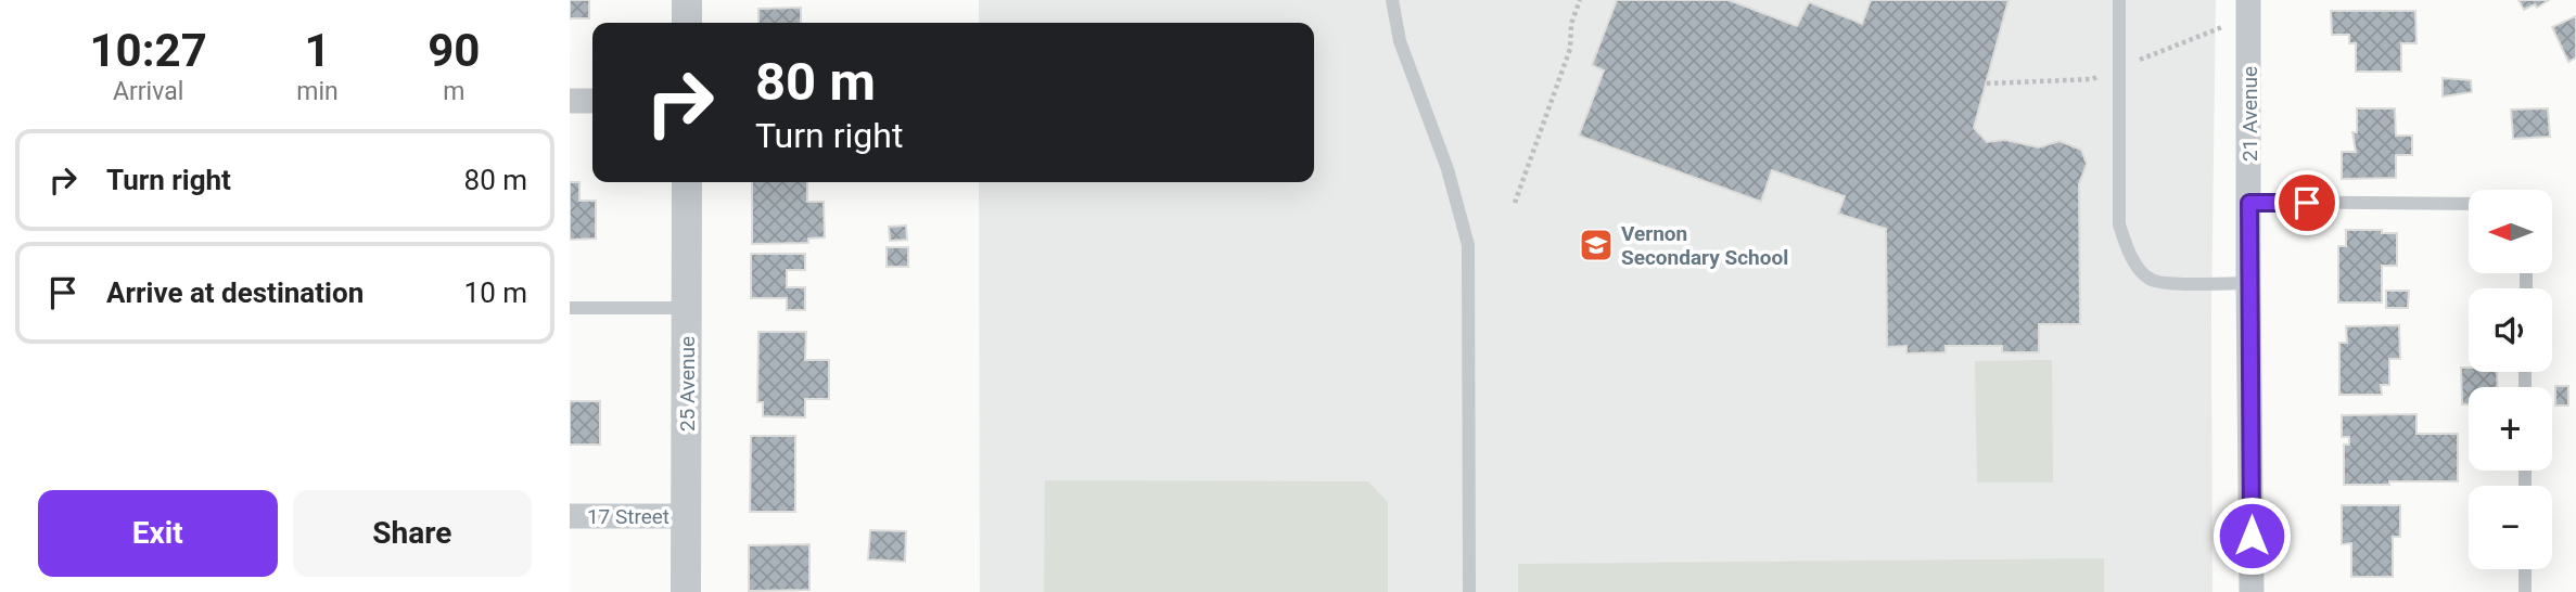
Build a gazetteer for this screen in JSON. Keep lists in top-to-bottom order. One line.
{"streets":{"street":["21 Avenue","25 Avenue","17 Street"]},"crossings":[["25 Avenue","17 Street"]],"places":{"school or university":["Vernon Secondary School"]},"north":"left","page":{"eta":["10:27","Arrival","1","min","90","m"],"turn":["80 m","Turn right"],"list":[{"name":"Turn right","value":"80 m"},{"name":"Arrive at destination","value":"10 m"}],"map_buttons":["+","−"],"buttons":["Exit","Share"]}}
